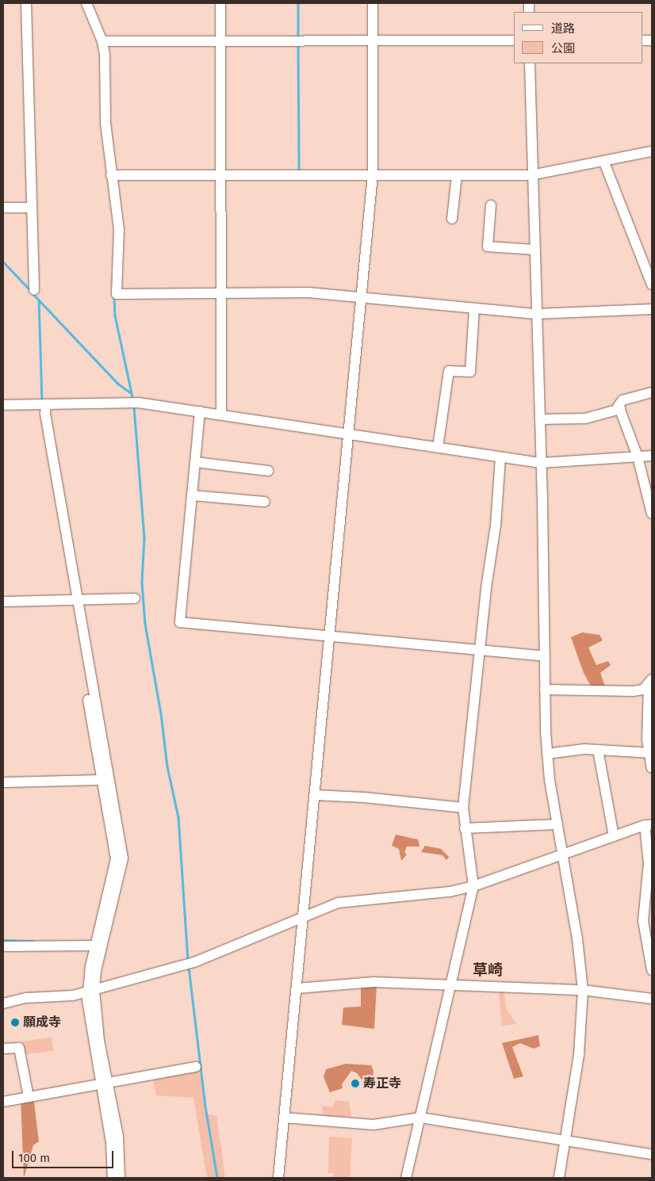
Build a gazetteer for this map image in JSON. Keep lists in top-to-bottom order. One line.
{"districts":["草崎"],"places":["願成寺","寿正寺"],"legend":["道路","公園"],"scale_bar":"100 m"}
